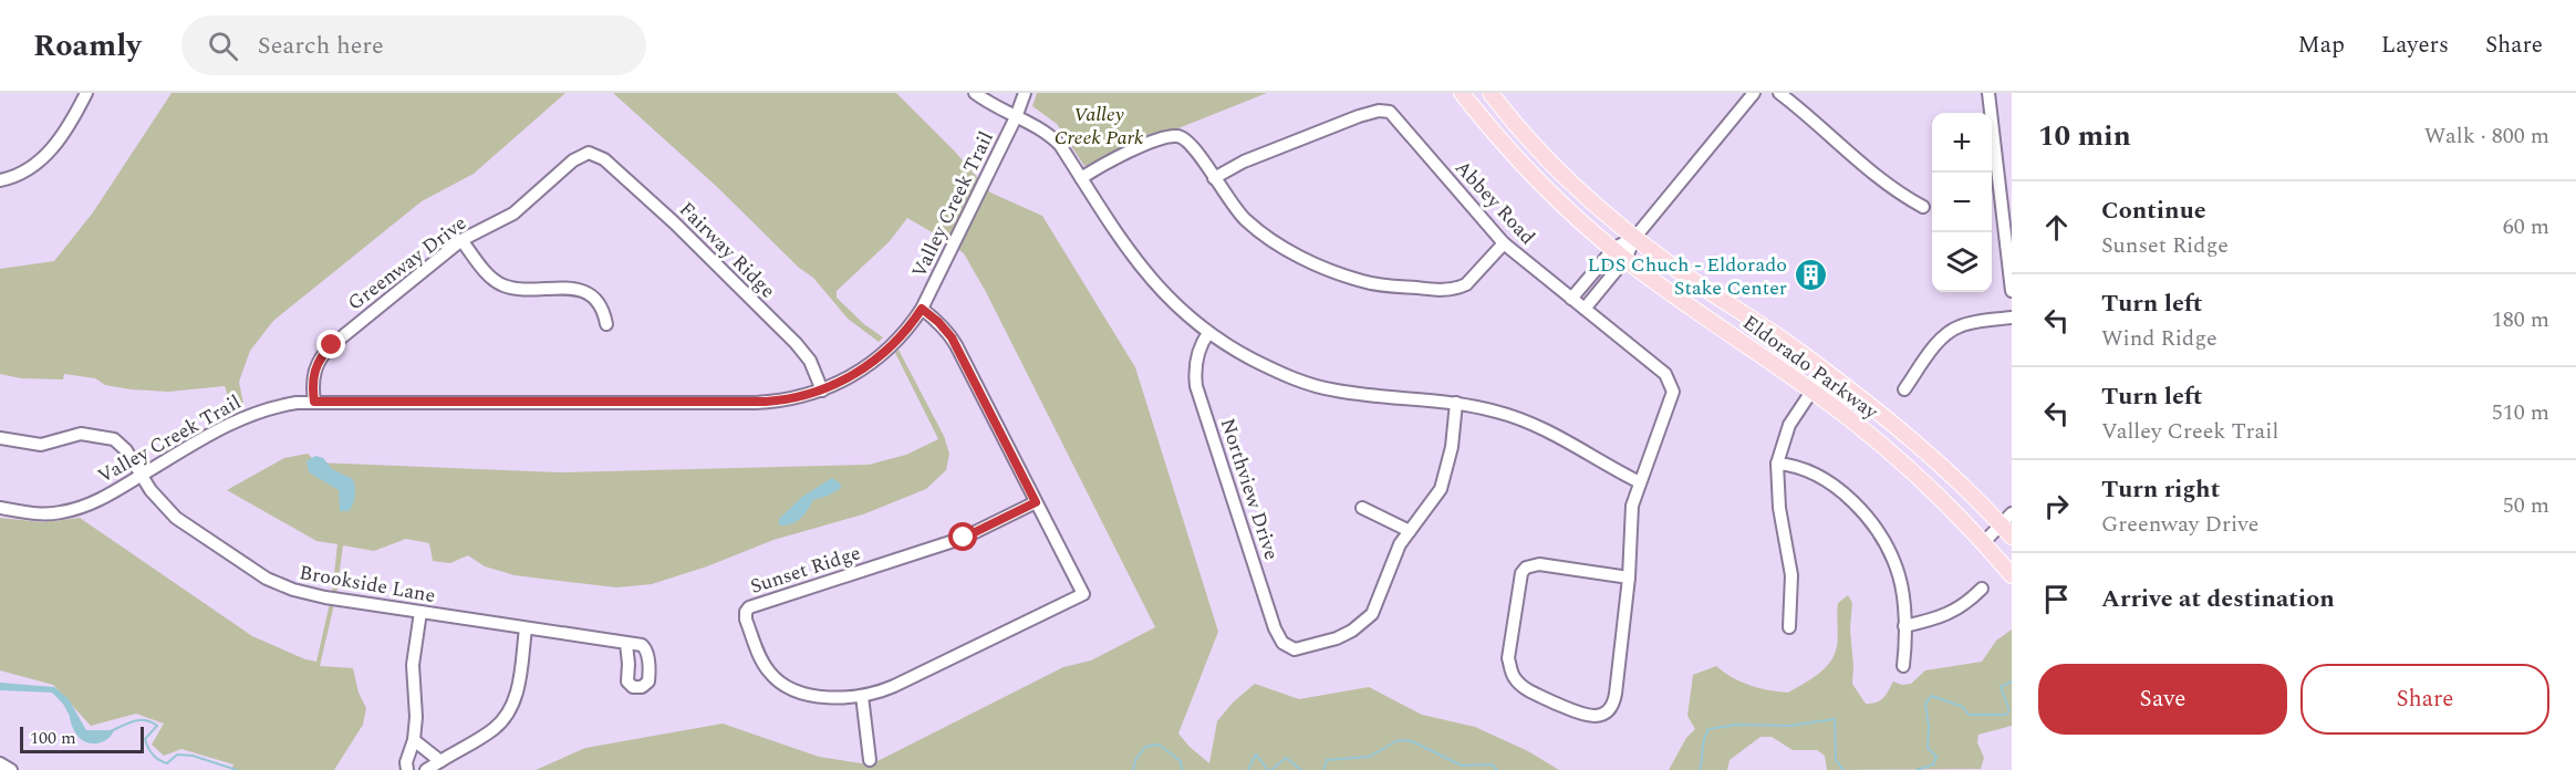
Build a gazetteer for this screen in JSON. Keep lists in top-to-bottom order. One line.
{"streets":{"main road":["Eldorado Parkway"],"street":["Abbey Road","Valley Creek Trail","Fairway Ridge","Greenway Drive","Northview Drive","Sunset Ridge","Brookside Lane"]},"crossings":[["Valley Creek Trail","Fairway Ridge"],["Valley Creek Trail","Greenway Drive"],["Valley Creek Trail","Brookside Lane"],["Fairway Ridge","Greenway Drive"]],"parks":["Valley Creek Park"],"places":{"building":["LDS Chuch - Eldorado Stake Center"]},"scale_bar":"100 m","page":{"header":"Roamly","search":"Search here","nav":["Map","Layers","Share"],"heading":["10 min","Walk · 800 m"],"map_buttons":["+","−"],"list":[["Continue","Sunset Ridge","60 m"],["Turn left","Wind Ridge","180 m"],["Turn left","Valley Creek Trail","510 m"],["Turn right","Greenway Drive","50 m"],"Arrive at destination"],"buttons":["Save","Share"],"scale":"100 m"}}
